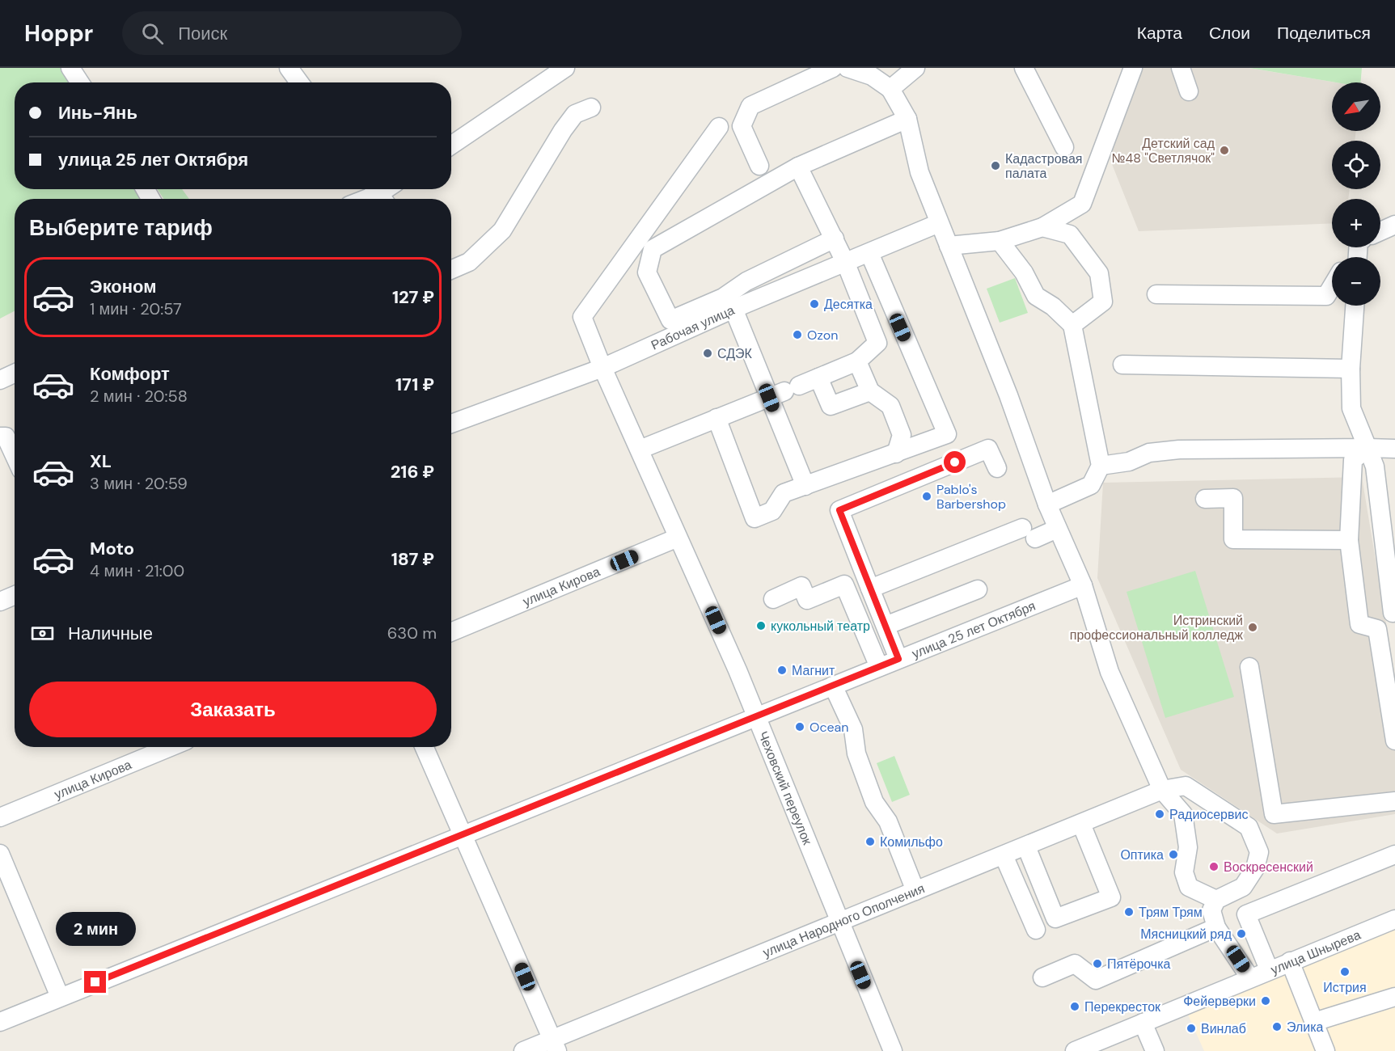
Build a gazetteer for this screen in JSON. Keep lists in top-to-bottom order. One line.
{"streets":{"street":["Рабочая улица","улица Кирова","улица 25 лет Октября","Чеховский переулок","улица Народного Ополчения","улица Шнырева"]},"crossings":[["Рабочая улица","Чеховский переулок"],["улица Кирова","Чеховский переулок"],["улица 25 лет Октября","Чеховский переулок"],["Чеховский переулок","улица Народного Ополчения"]],"places":["Детский сад №48 \"Светлячок\"","Кадастровая палата","Десятка","Ozon","СДЭК","Pablo's Barbershop","кукольный театр","Истринский профессиональный колледж","Магнит","Ocean","Радиосервис","Комильфо","Оптика","Воскресенский","Трям Трям","Мясницкий ряд","Пятёрочка","Истрия","Фейерверки","Перекресток","Элика","Винлаб"],"north":"bottom left","page":{"header":"Hoppr","search":"Поиск","nav":["Карта","Слои","Поделиться"],"map_buttons":["+","−"],"banner":["Инь-Янь","улица 25 лет Октября"],"heading":"Выберите тариф","list":[{"name":"Эконом","note":"1 мин · 20:57","value":"127 ₽"},{"name":"Комфорт","note":"2 мин · 20:58","value":"171 ₽"},{"name":"XL","note":"3 мин · 20:59","value":"216 ₽"},{"name":"Moto","note":"4 мин · 21:00","value":"187 ₽"}],"pay":["Наличные","630 m"],"buttons":"Заказать","bubble":"2 мин"}}
